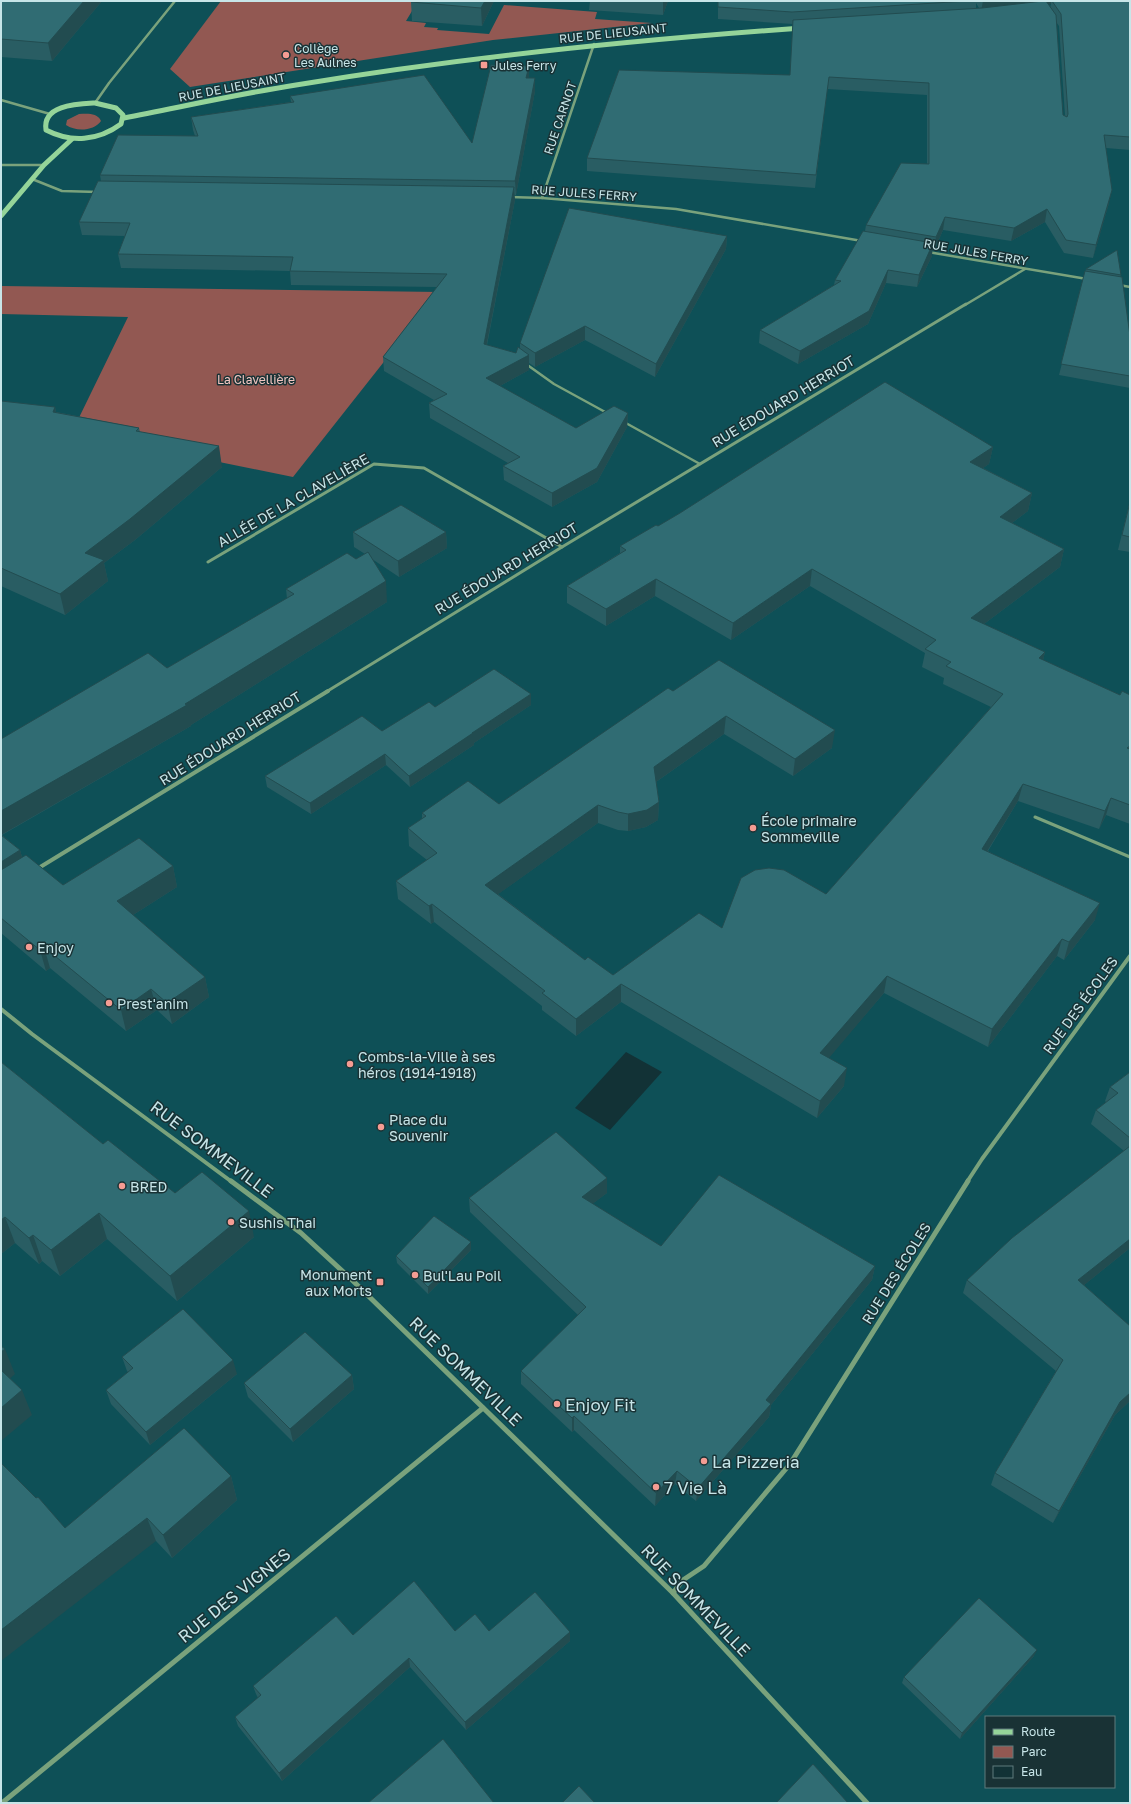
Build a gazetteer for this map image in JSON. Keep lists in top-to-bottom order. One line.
{"streets":{"main road":["RUE DE LIEUSAINT"],"street":["RUE CARNOT","RUE JULES FERRY","RUE ÉDOUARD HERRIOT","ALLÉE DE LA CLAVELIÈRE","RUE DES ÉCOLES","RUE SOMMEVILLE","RUE DES VIGNES"]},"crossings":[["RUE DE LIEUSAINT","RUE CARNOT"],["RUE CARNOT","RUE JULES FERRY"],["RUE JULES FERRY","RUE ÉDOUARD HERRIOT"],["RUE ÉDOUARD HERRIOT","ALLÉE DE LA CLAVELIÈRE"],["RUE DES ÉCOLES","RUE SOMMEVILLE"],["RUE SOMMEVILLE","RUE DES VIGNES"]],"parks":["La Clavellière"],"places":{"other":["Collège Les Aulnes","École primaire Sommeville","Enjoy","Prest'anim","Combs-la-Ville à ses héros (1914-1918)","Place du Souvenir","BRED","Sushis Thai","Bul'Lau Poil","Enjoy Fit","La Pizzeria","7 Vie Là"],"transit":["Jules Ferry","Monument aux Morts"]},"legend":["Route","Parc","Eau"]}
